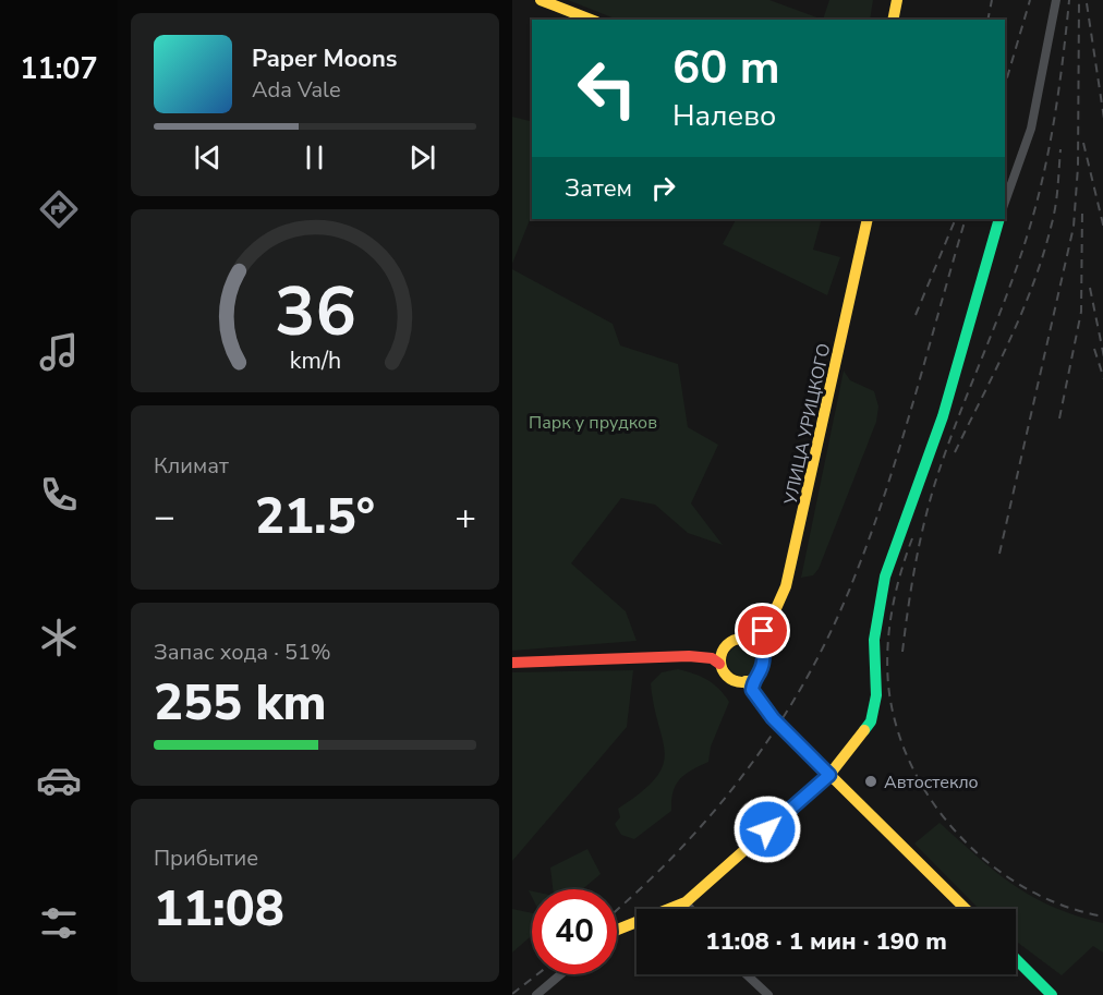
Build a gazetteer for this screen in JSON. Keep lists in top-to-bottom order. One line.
{"streets":{"street":["УЛИЦА УРИЦКОГО"]},"parks":["Парк у прудков"],"places":["Автостекло"],"page":{"tabs":"11:07","turn":["60 m","Налево"],"song":["Paper Moons","Ada Vale"],"then":"Затем","tile":["Климат",["Запас хода · 51%","255 km"],["Прибытие","11:08"]],"heat":["−","21.5°","+"],"limit":"40","trip":"11:08 · 1 мин · 190 m","gauge":["36","km/h"]}}
